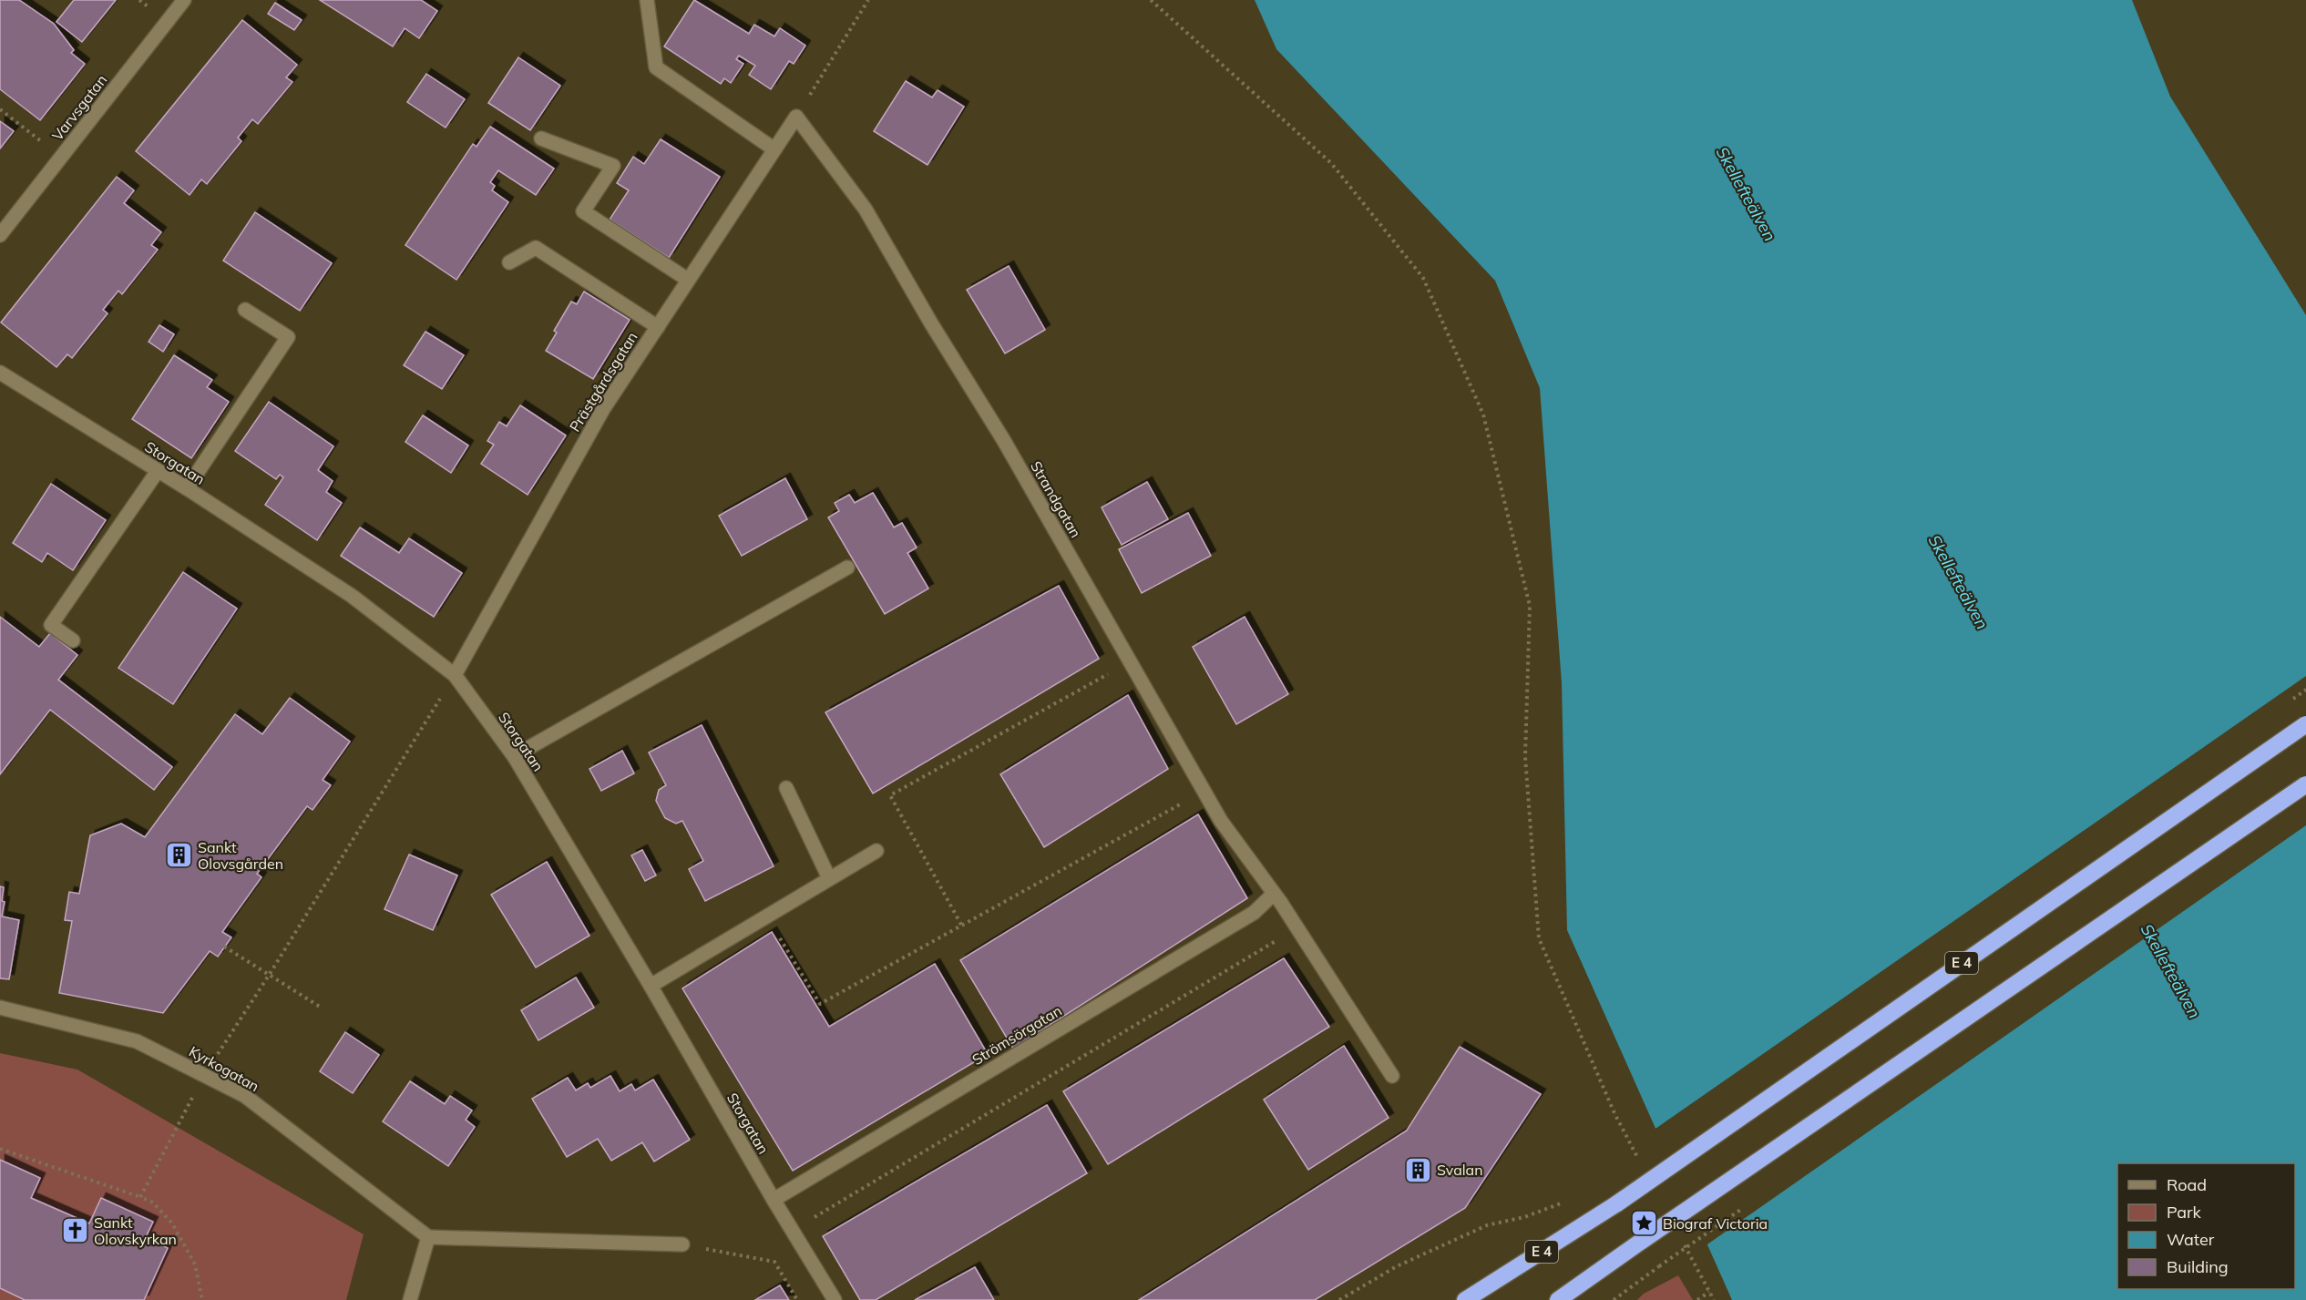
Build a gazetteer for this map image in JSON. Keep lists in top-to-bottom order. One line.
{"streets":{"highway":["E 4"],"street":["Varvsgatan","Prästgårdsgatan","Storgatan","Strandgatan","Strömsörgatan","Kyrkogatan"]},"crossings":[["Prästgårdsgatan","Storgatan"],["Prästgårdsgatan","Strandgatan"],["Storgatan","Strömsörgatan"],["Strandgatan","Strömsörgatan"]],"water":["Skellefteälven"],"places":{"building":["Sankt Olovsgården","Svalan"],"place":["Biograf Victoria"],"church":["Sankt Olovskyrkan"]},"legend":["Road","Park","Water","Building"]}
